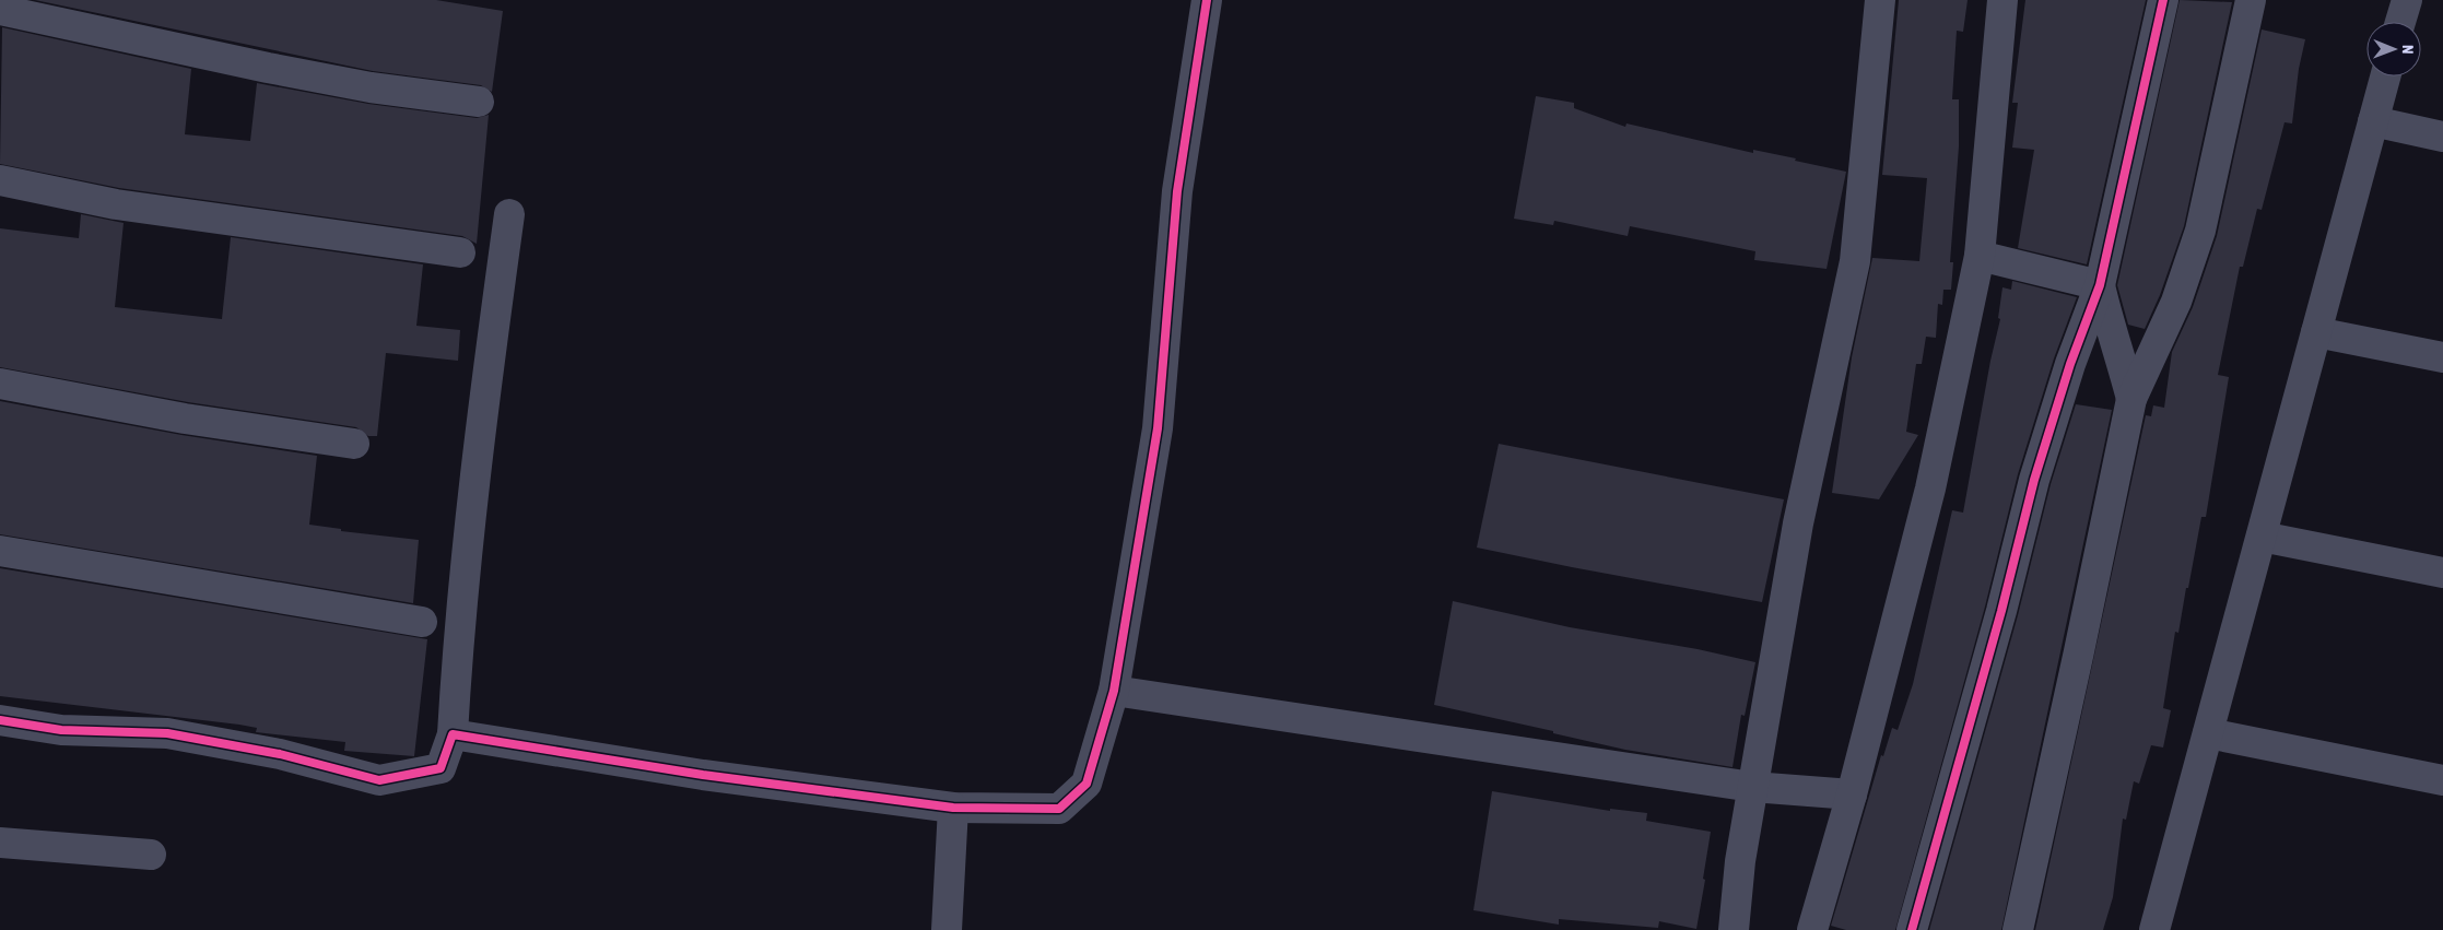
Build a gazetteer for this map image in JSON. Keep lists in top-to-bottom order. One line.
{"north":"right"}
